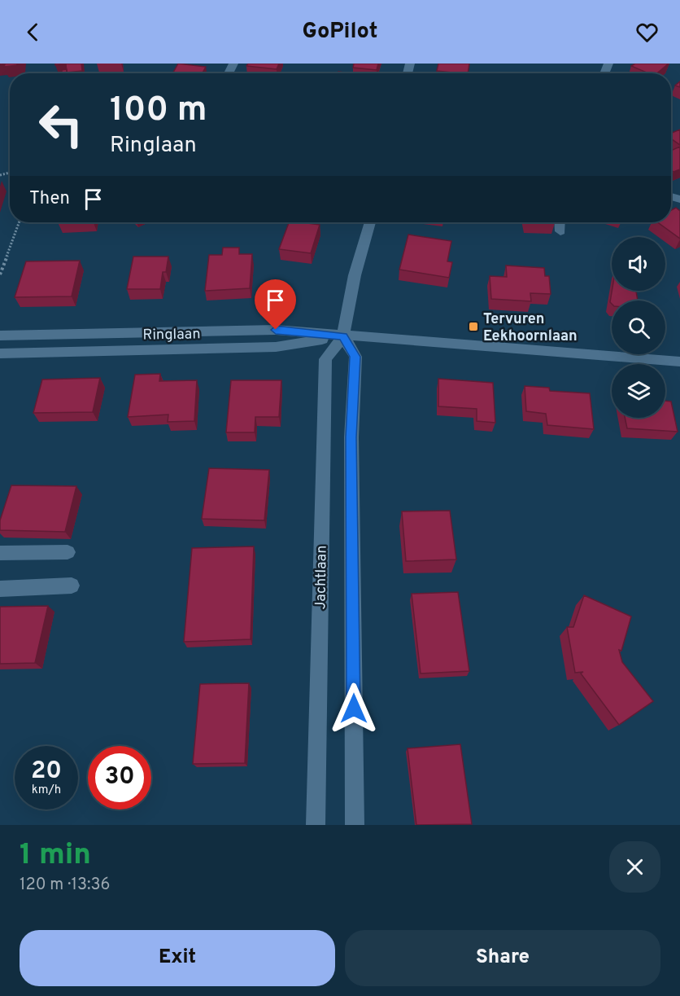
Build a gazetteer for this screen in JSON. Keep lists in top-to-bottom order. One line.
{"streets":{"street":["Ringlaan","Jachtlaan"]},"crossings":[["Ringlaan","Jachtlaan"]],"places":{"transit":["Tervuren Eekhoornlaan"]},"page":{"header":"GoPilot","turn":["100 m","Ringlaan"],"then":"Then","speed":"20 km/h","limit":"30","heading":["1 min","120 m · 13:36"],"buttons":["Exit","Share"]}}
